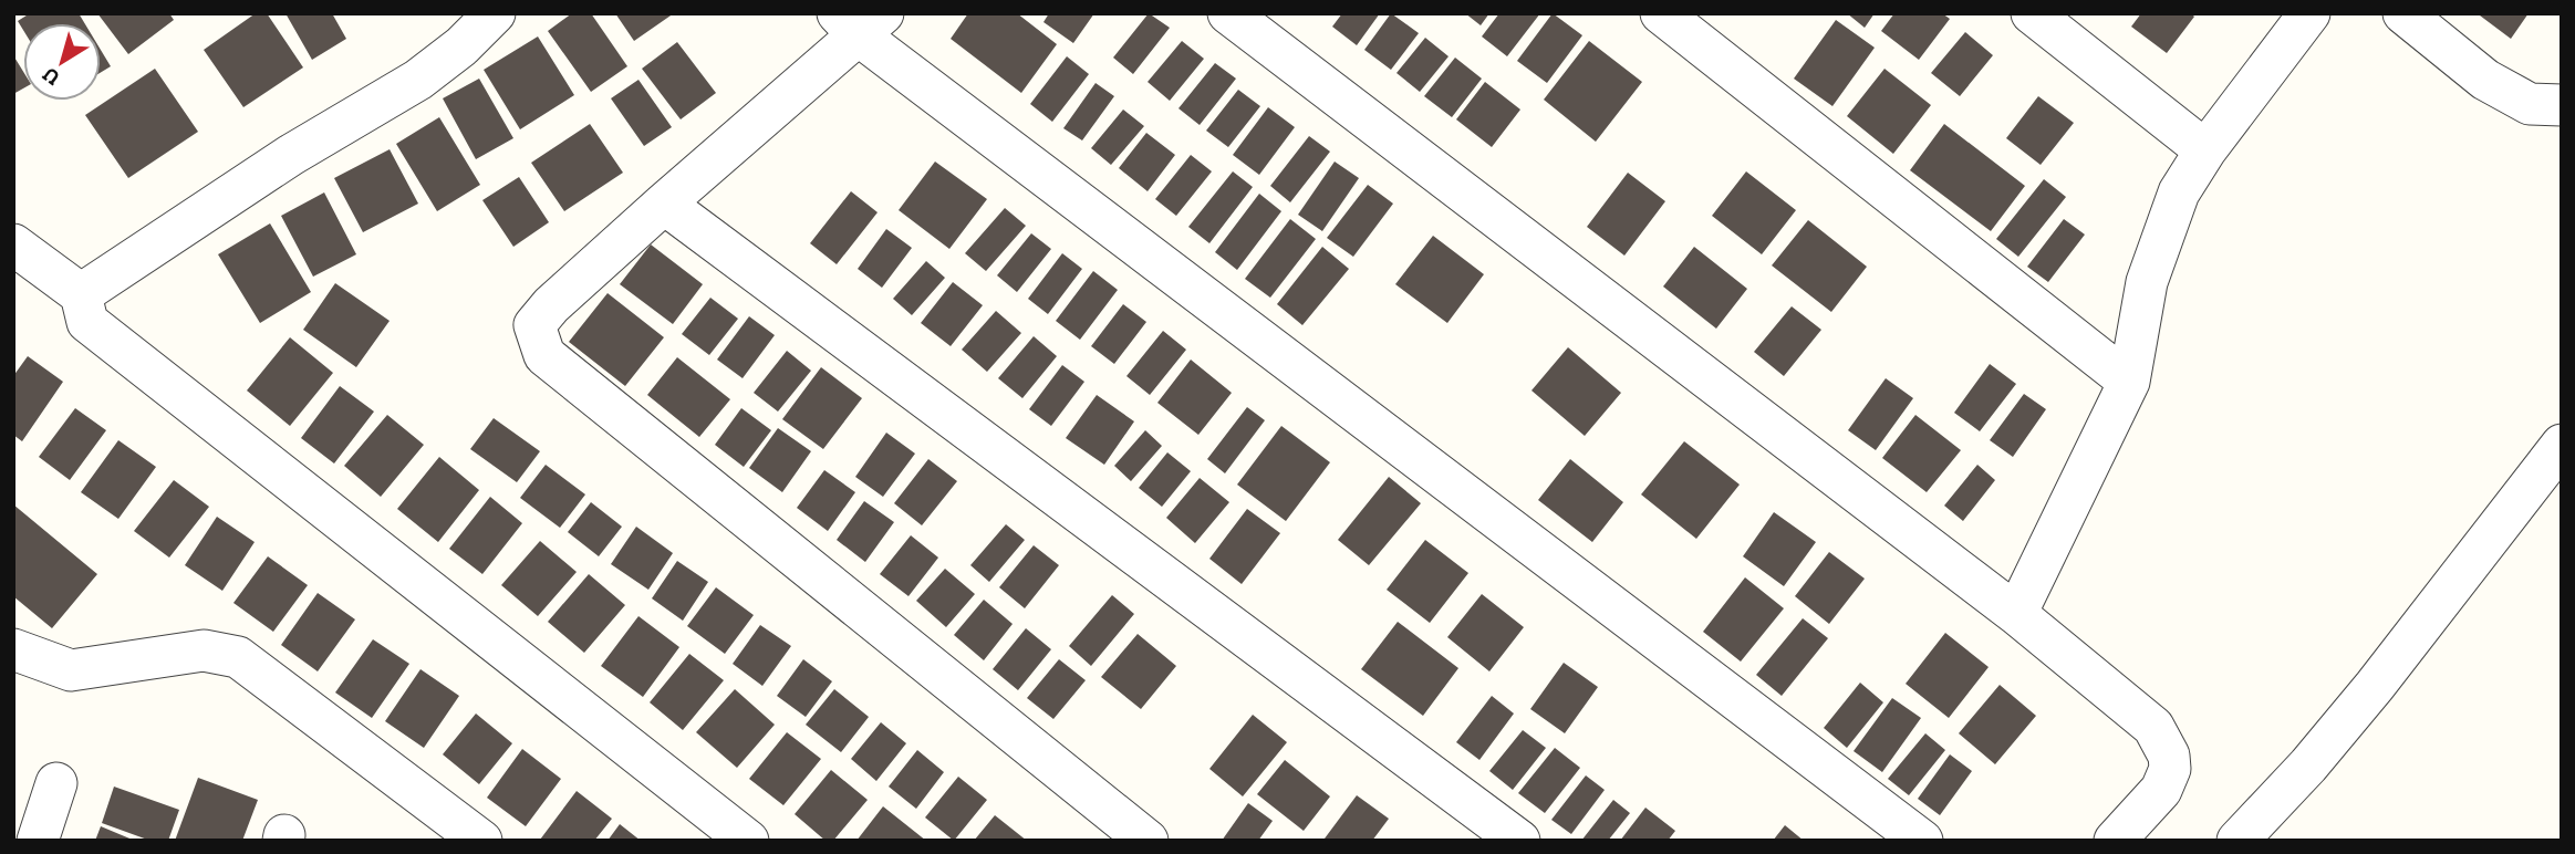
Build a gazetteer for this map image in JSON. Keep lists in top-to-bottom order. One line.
{"north":"bottom left"}
